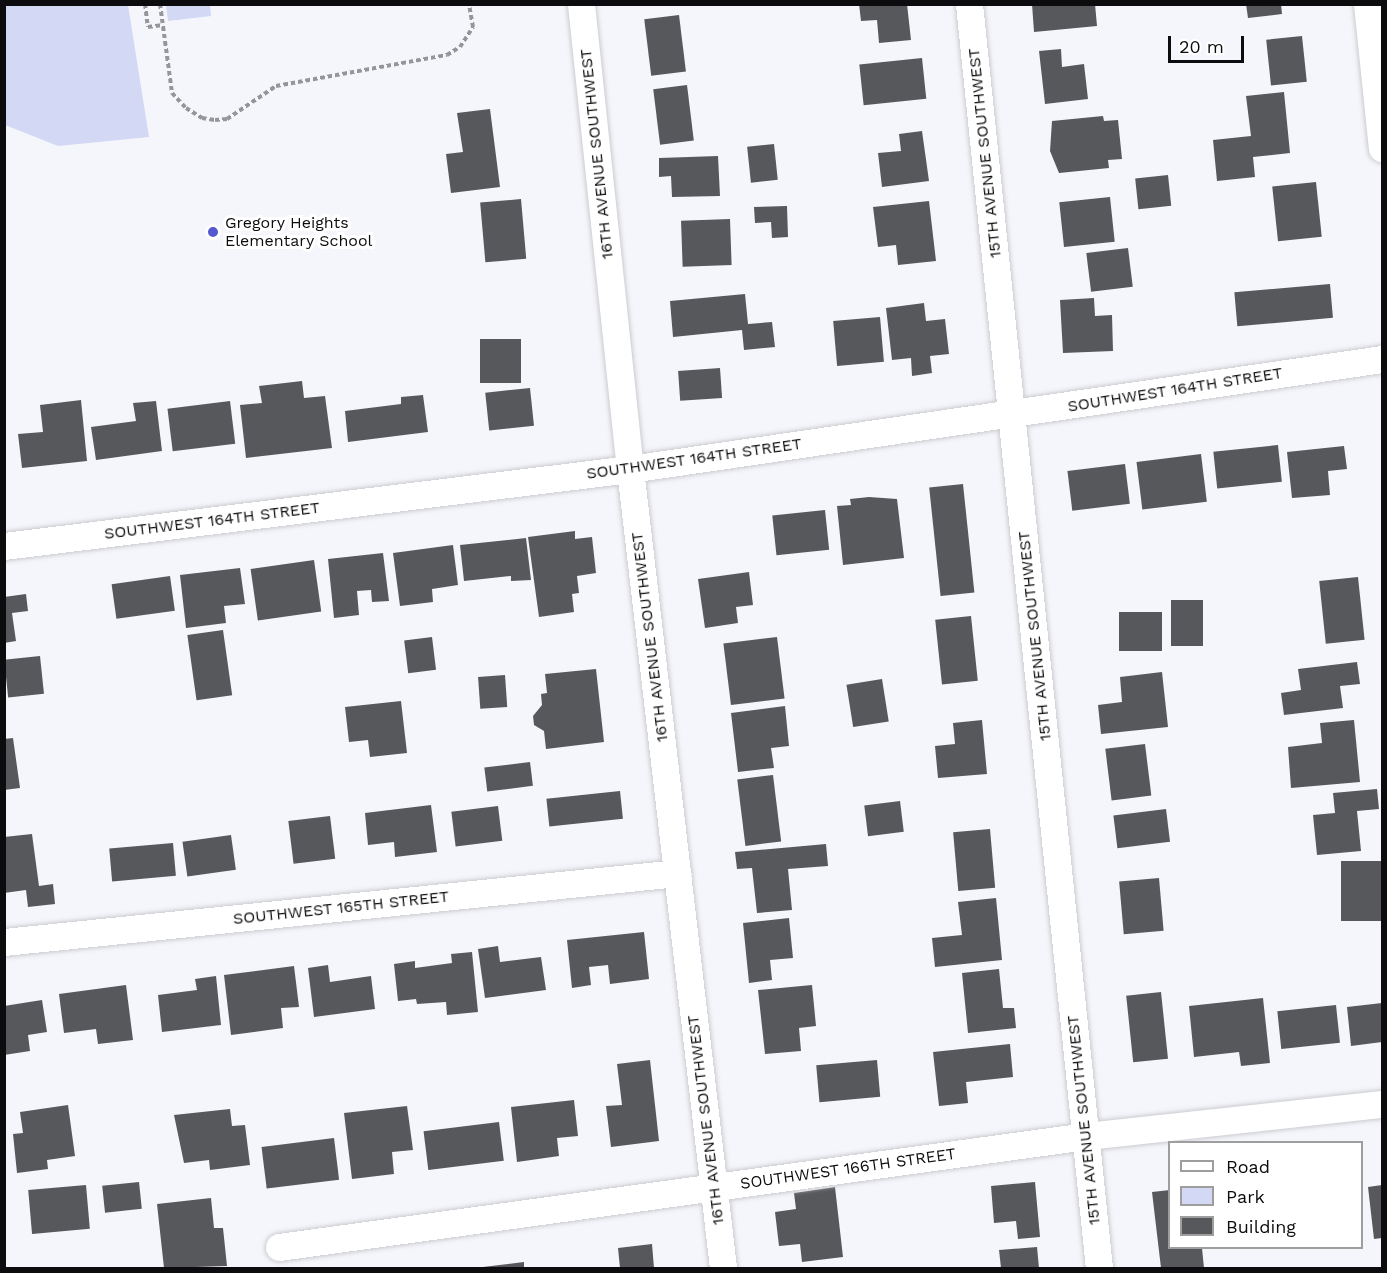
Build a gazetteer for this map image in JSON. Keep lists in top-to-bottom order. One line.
{"streets":{"street":["15TH AVENUE SOUTHWEST","16TH AVENUE SOUTHWEST","SOUTHWEST 164TH STREET","SOUTHWEST 165TH STREET","SOUTHWEST 166TH STREET"]},"crossings":[["15TH AVENUE SOUTHWEST","SOUTHWEST 164TH STREET"],["15TH AVENUE SOUTHWEST","SOUTHWEST 166TH STREET"],["16TH AVENUE SOUTHWEST","SOUTHWEST 164TH STREET"],["16TH AVENUE SOUTHWEST","SOUTHWEST 165TH STREET"],["16TH AVENUE SOUTHWEST","SOUTHWEST 166TH STREET"]],"places":["Gregory Heights Elementary School"],"legend":["Road","Park","Building"],"scale_bar":"20 m"}
